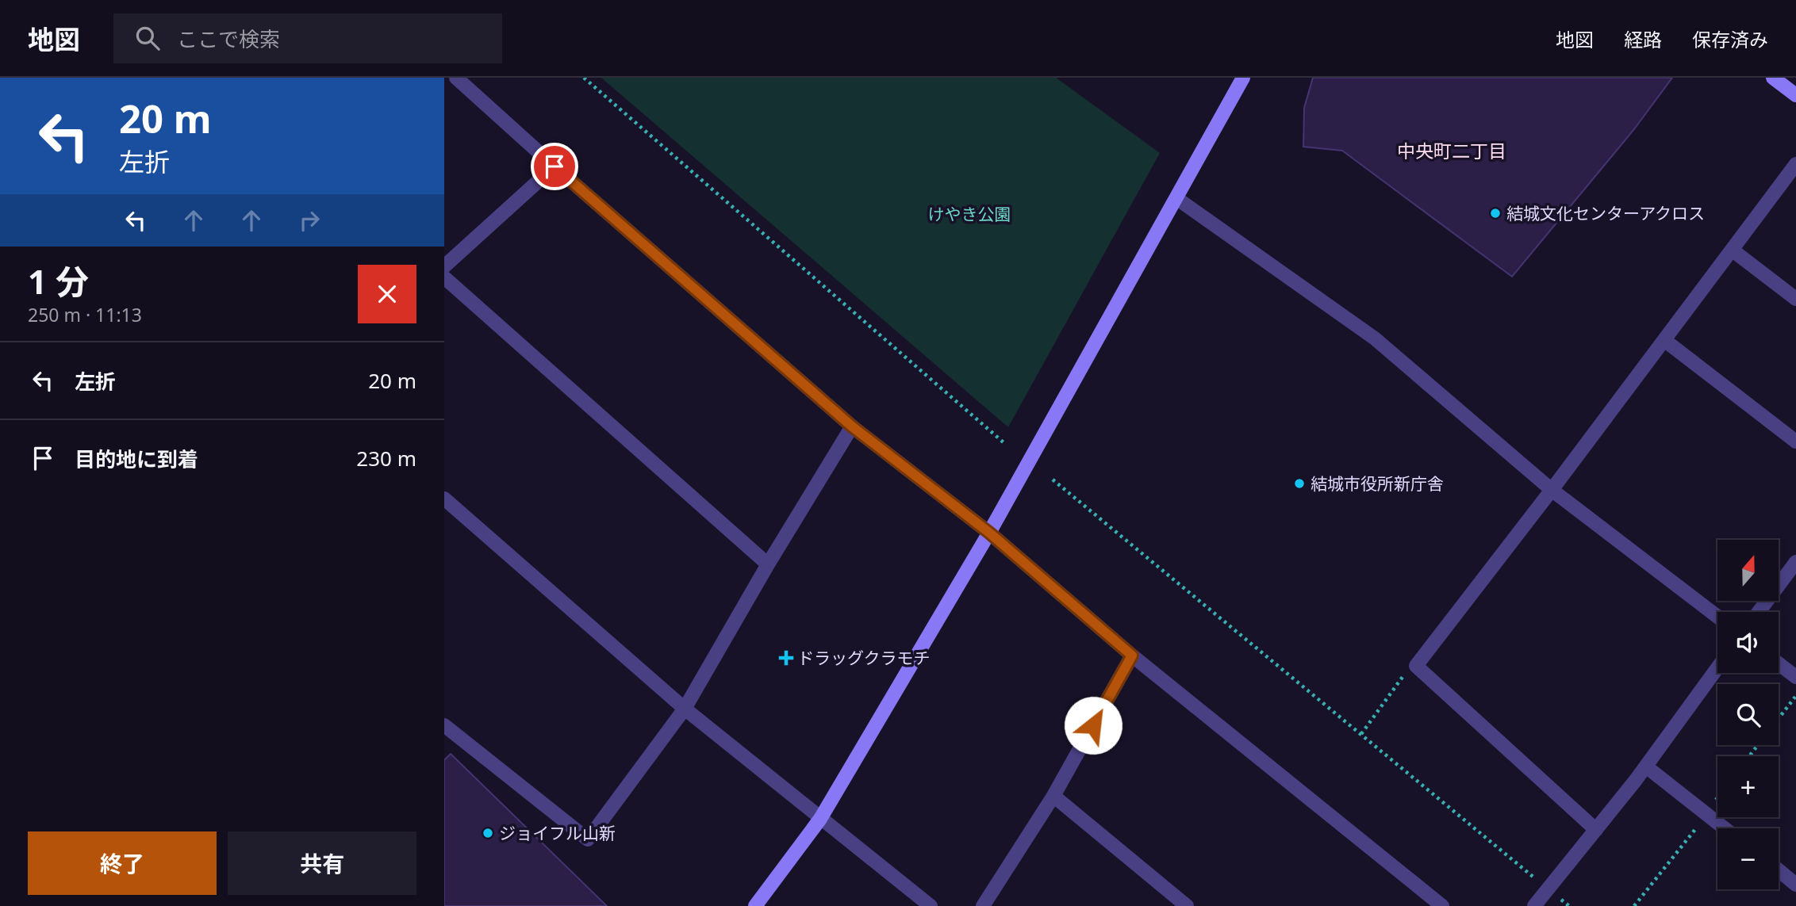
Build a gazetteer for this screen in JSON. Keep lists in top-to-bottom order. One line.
{"districts":["中央町二丁目"],"parks":["けやき公園"],"places":{"other":["結城文化センターアクロス","結城市役所新庁舎","ジョイフル山新"],"health":["ドラッグクラモチ"]},"north":"top","page":{"header":"地図","search":"ここで検索","nav":["地図","経路","保存済み"],"turn":["20 m","左折"],"heading":["1 分","250 m · 11:13"],"list":[{"name":"左折","value":"20 m"},{"name":"目的地に到着","value":"230 m"}],"map_buttons":["+","−"],"buttons":["終了","共有"]}}
